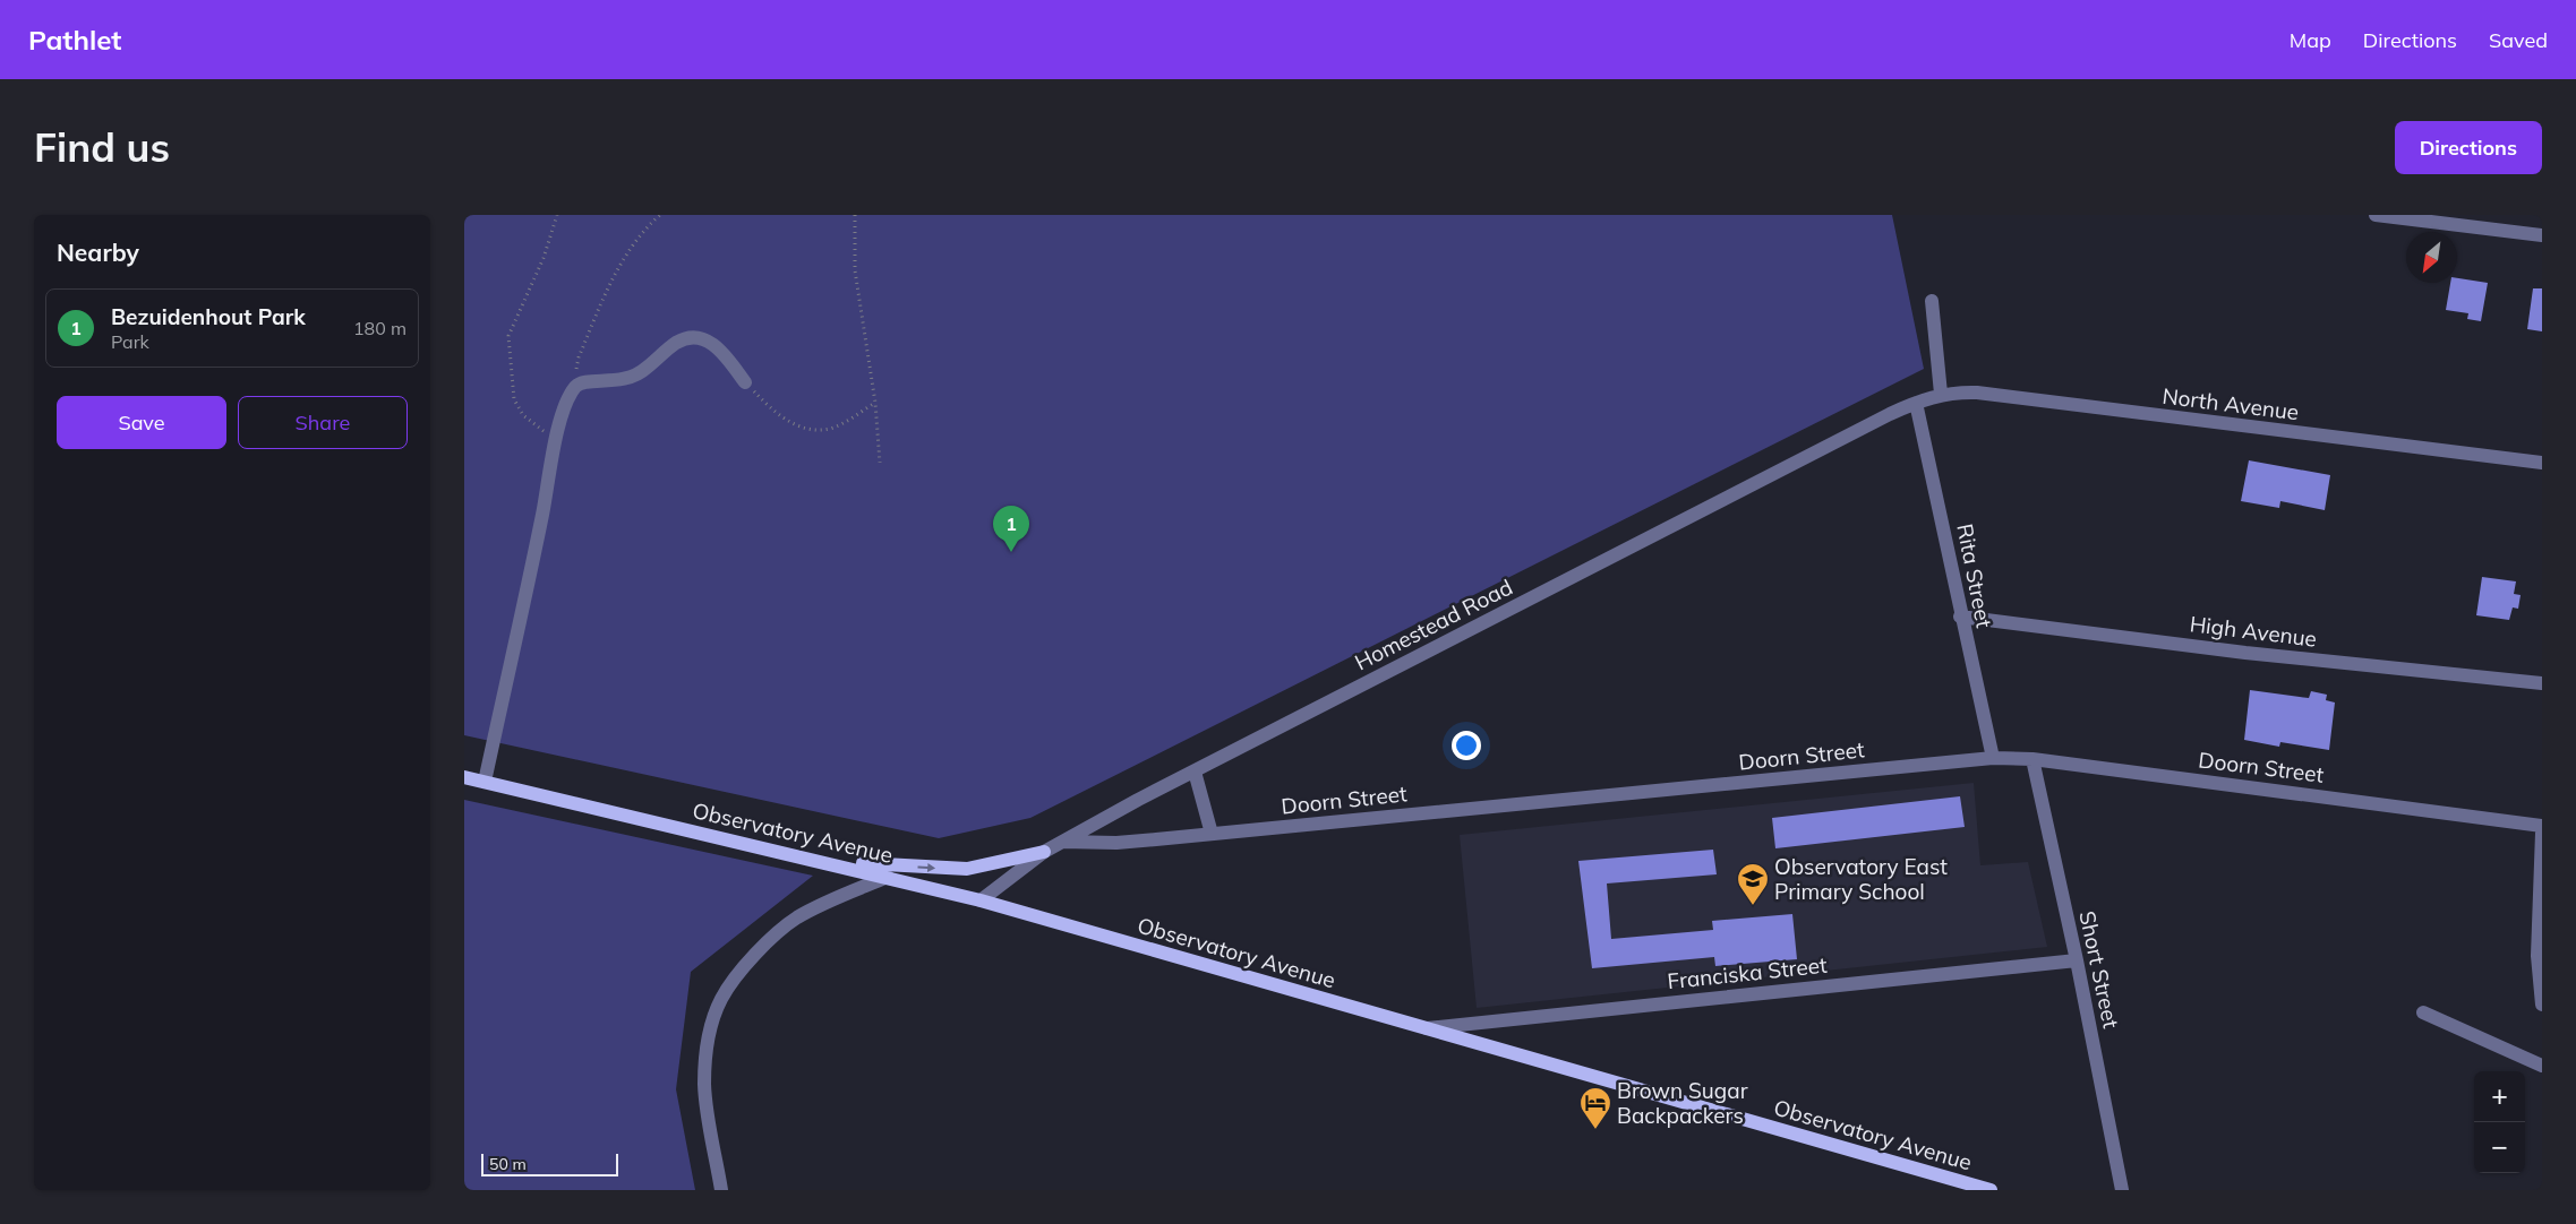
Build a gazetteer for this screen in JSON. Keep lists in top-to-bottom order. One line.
{"streets":{"main road":["Observatory Avenue"],"street":["North Avenue","Rita Street","Homestead Road","High Avenue","Doorn Street","Short Street","Franciska Street"]},"crossings":[["North Avenue","Rita Street"],["North Avenue","Homestead Road"],["Rita Street","Homestead Road"],["Rita Street","High Avenue"],["Rita Street","Doorn Street"],["Homestead Road","Doorn Street"],["Homestead Road","Observatory Avenue"],["Doorn Street","Short Street"],["Observatory Avenue","Franciska Street"],["Short Street","Franciska Street"]],"places":{"school or university":["Observatory East Primary School"],"hotel":["Brown Sugar Backpackers"]},"scale_bar":"50 m","north":"bottom left","page":{"header":"Pathlet","nav":["Map","Directions","Saved"],"buttons":["Directions",["Save","Share"]],"title":"Find us","heading":"Nearby","list":[{"mark":"1","name":"Bezuidenhout Park","note":"Park","value":"180 m"}],"pins":"1","map_buttons":["+","−"],"scale":"50 m"}}
